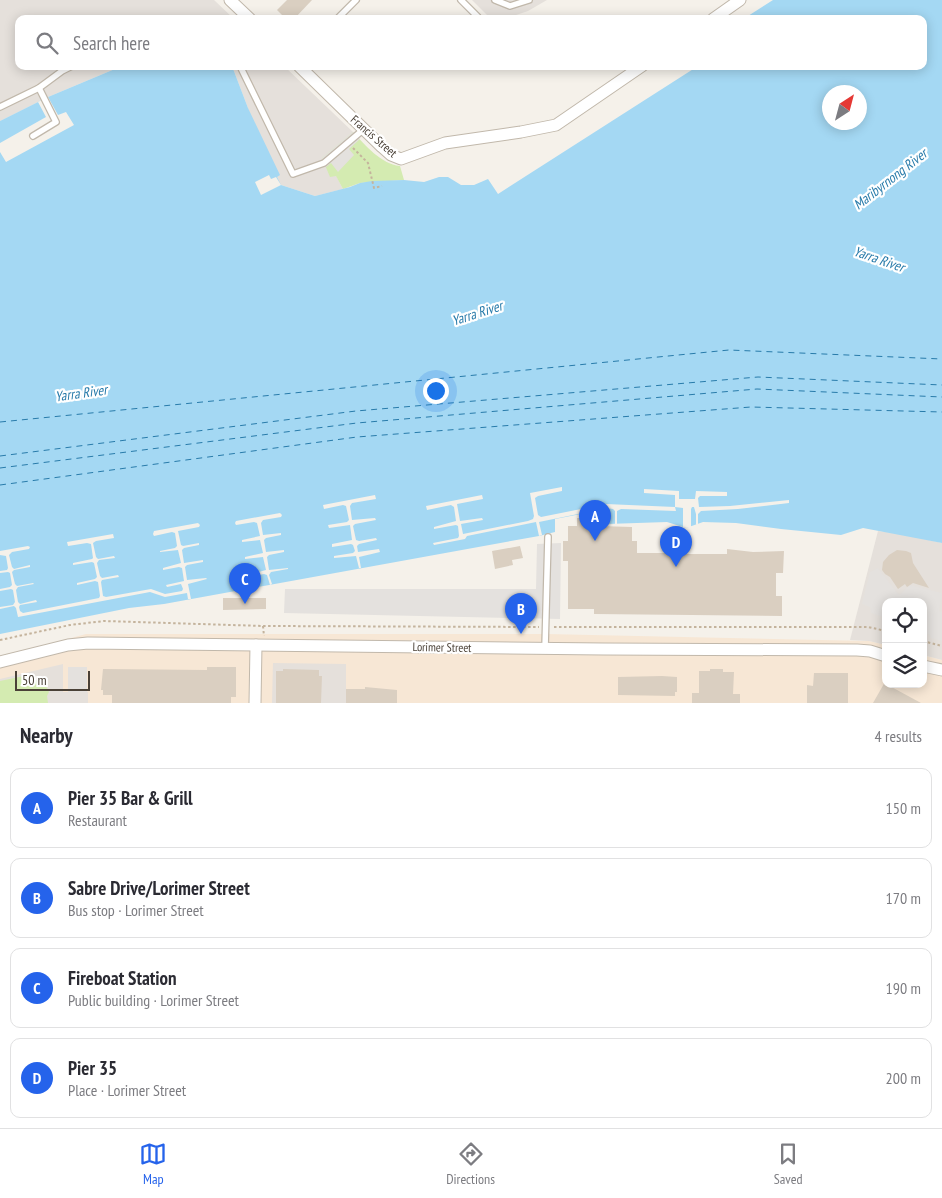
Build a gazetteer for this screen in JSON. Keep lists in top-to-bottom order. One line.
{"streets":{"street":["Francis Street","Lorimer Street"]},"water":["Maribyrnong River","Yarra River"],"scale_bar":"50 m","north":"top right","page":{"search":"Search here","pins":["A","D","C","B"],"scale":"50 m","heading":["Nearby","4 results"],"list":[{"mark":"A","name":"Pier 35 Bar & Grill","note":"Restaurant","value":"150 m"},{"mark":"B","name":"Sabre Drive/Lorimer Street","note":"Bus stop · Lorimer Street","value":"170 m"},{"mark":"C","name":"Fireboat Station","note":"Public building · Lorimer Street","value":"190 m"},{"mark":"D","name":"Pier 35","note":"Place · Lorimer Street","value":"200 m"}],"nav":["Map","Directions","Saved"]}}
